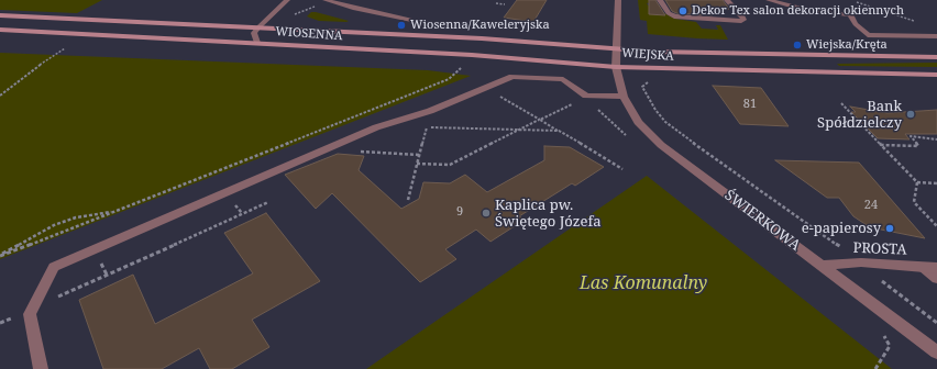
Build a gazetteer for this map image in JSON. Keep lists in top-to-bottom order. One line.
{"streets":{"main road":["WIOSENNA","WIEJSKA"],"street":["ŚWIERKOWA","PROSTA"]},"crossings":[["WIOSENNA","WIEJSKA"],["WIOSENNA","ŚWIERKOWA"],["WIEJSKA","ŚWIERKOWA"],["ŚWIERKOWA","PROSTA"]],"parks":["Las Komunalny"],"places":["Dekor Tex salon dekoracji okiennych","Wiosenna/Kaweleryjska","Wiejska/Kręta","Bank Spółdzielczy","Kaplica pw. Świętego Józefa","e-papierosy"],"house_numbers":["81","24","9"]}
